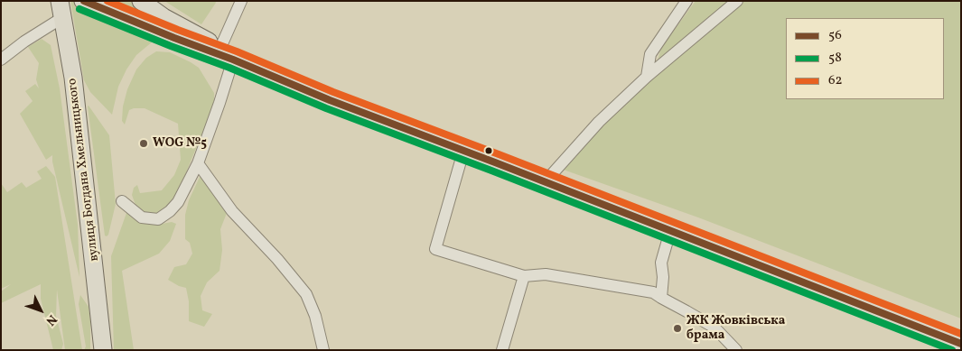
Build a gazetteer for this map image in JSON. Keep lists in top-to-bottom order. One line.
{"streets":{"highway":["вулиця Богдана Хмельницького"]},"places":["WOG №5","ЖК Жовківська брама"],"lines":["transit line 56","transit line 62","transit line 58"],"legend":["56","58","62"],"north":"bottom right"}
